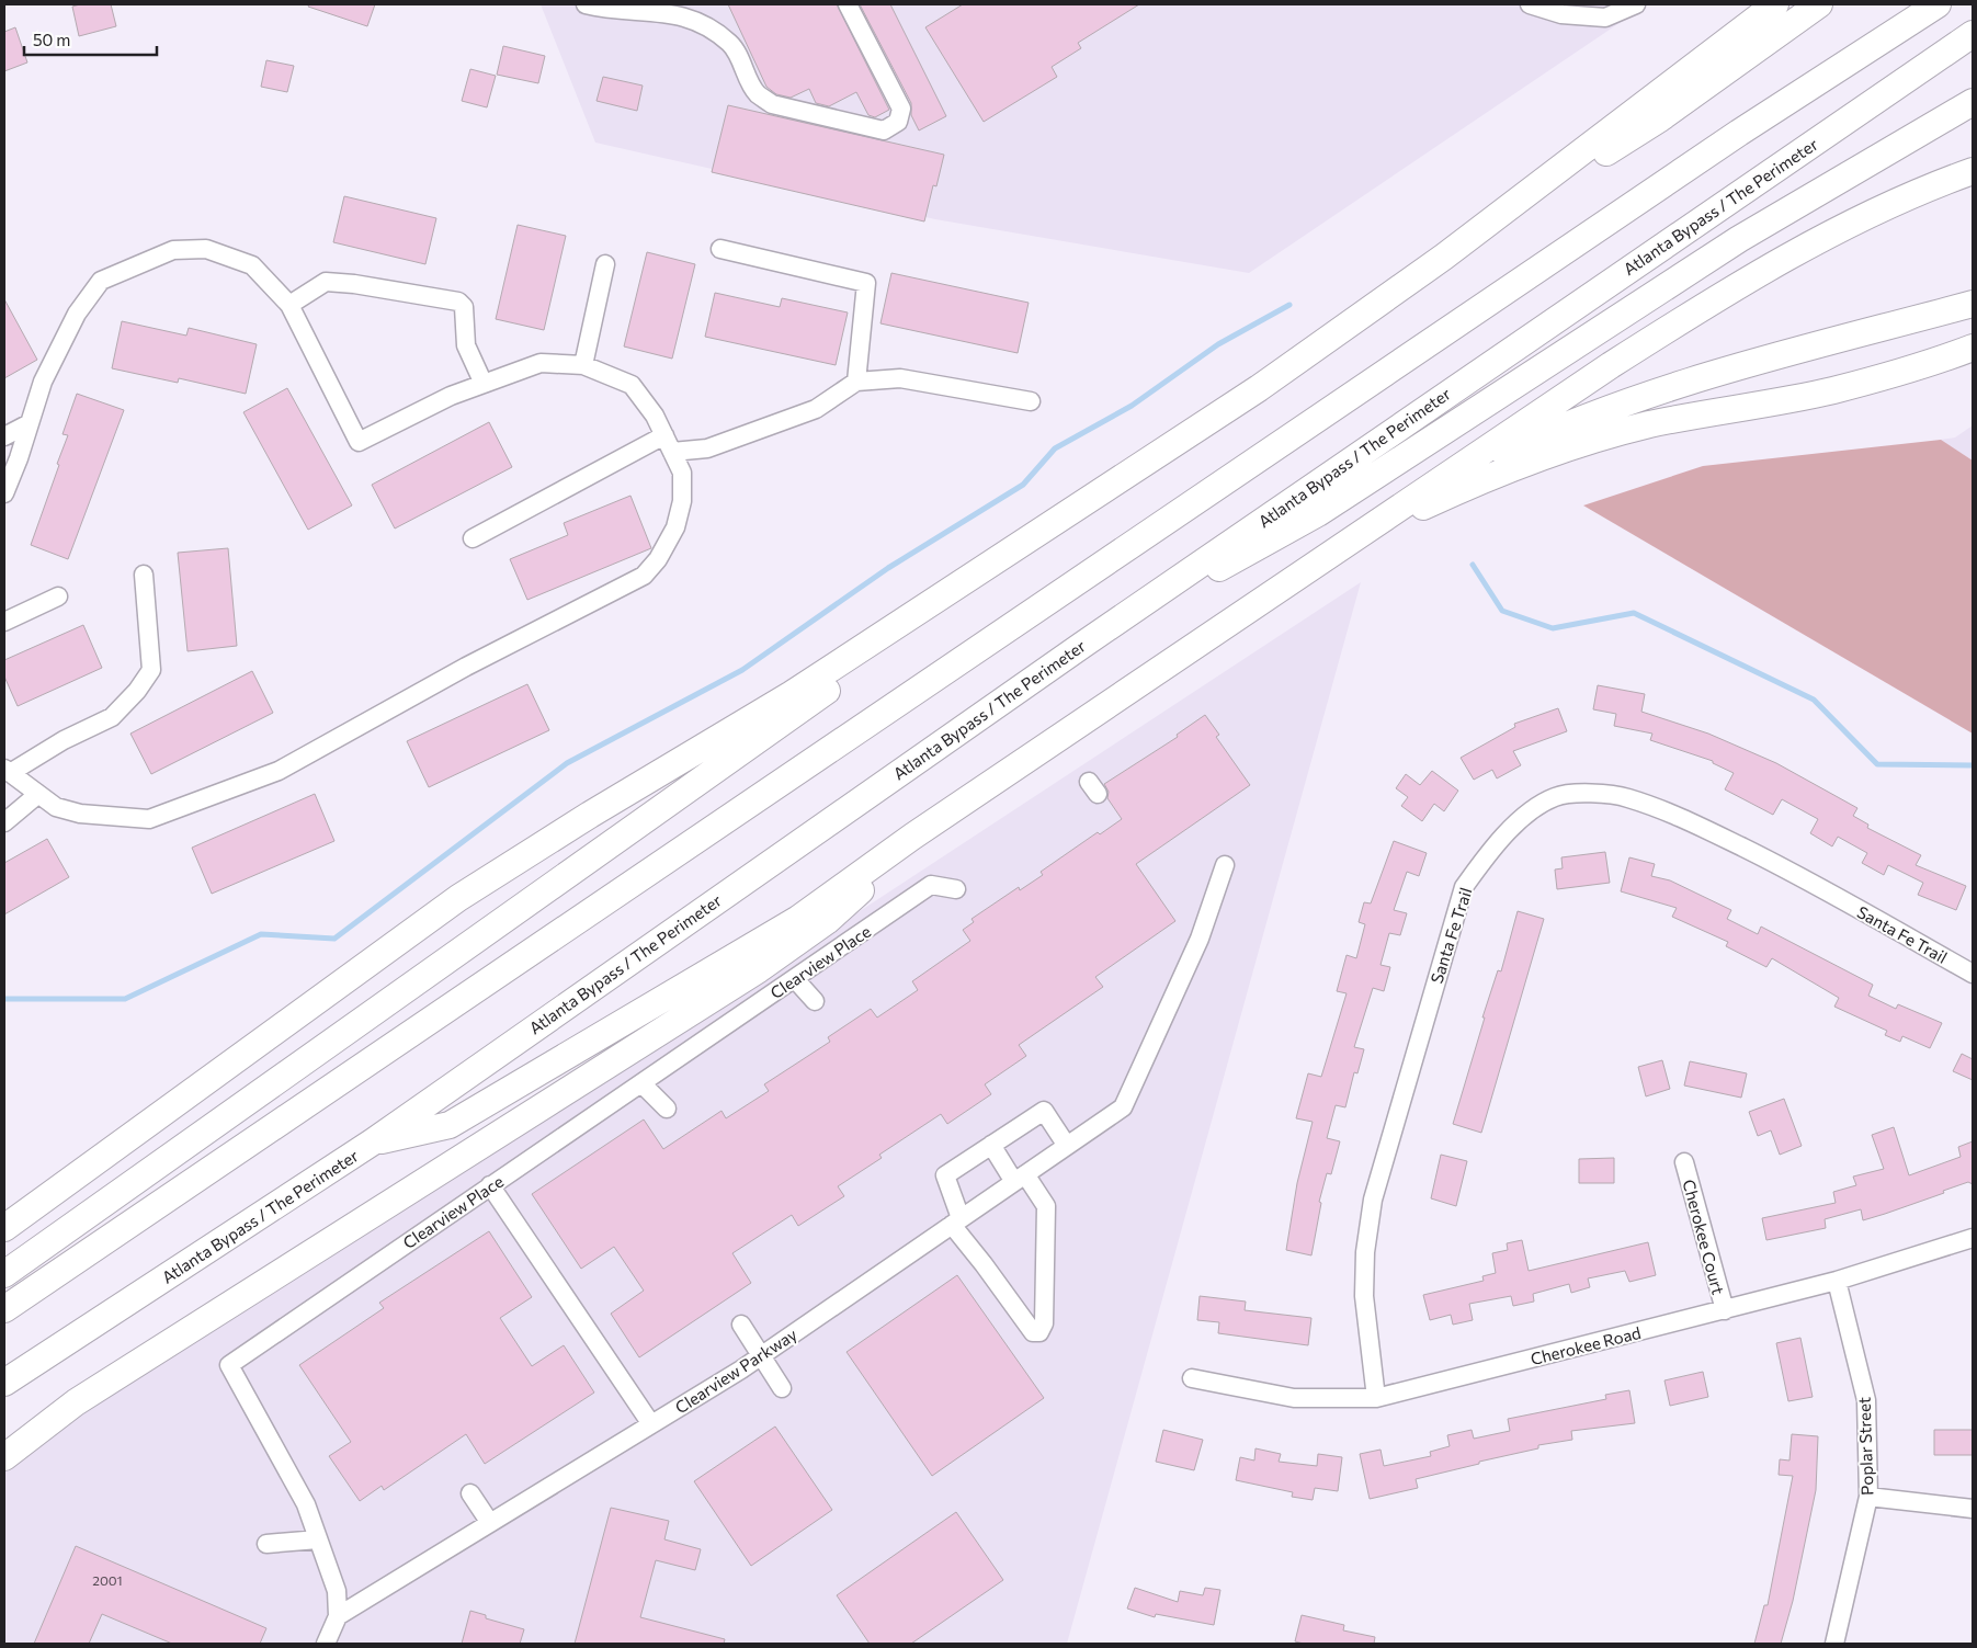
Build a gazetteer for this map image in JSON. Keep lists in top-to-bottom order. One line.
{"streets":{"highway":["Atlanta Bypass / The Perimeter"],"street":["Santa Fe Trail","Clearview Place","Cherokee Court","Cherokee Road","Clearview Parkway","Poplar Street"]},"crossings":[["Santa Fe Trail","Cherokee Road"],["Clearview Place","Clearview Parkway"],["Cherokee Court","Cherokee Road"],["Cherokee Road","Poplar Street"]],"house_numbers":["2001"],"scale_bar":"50 m"}
